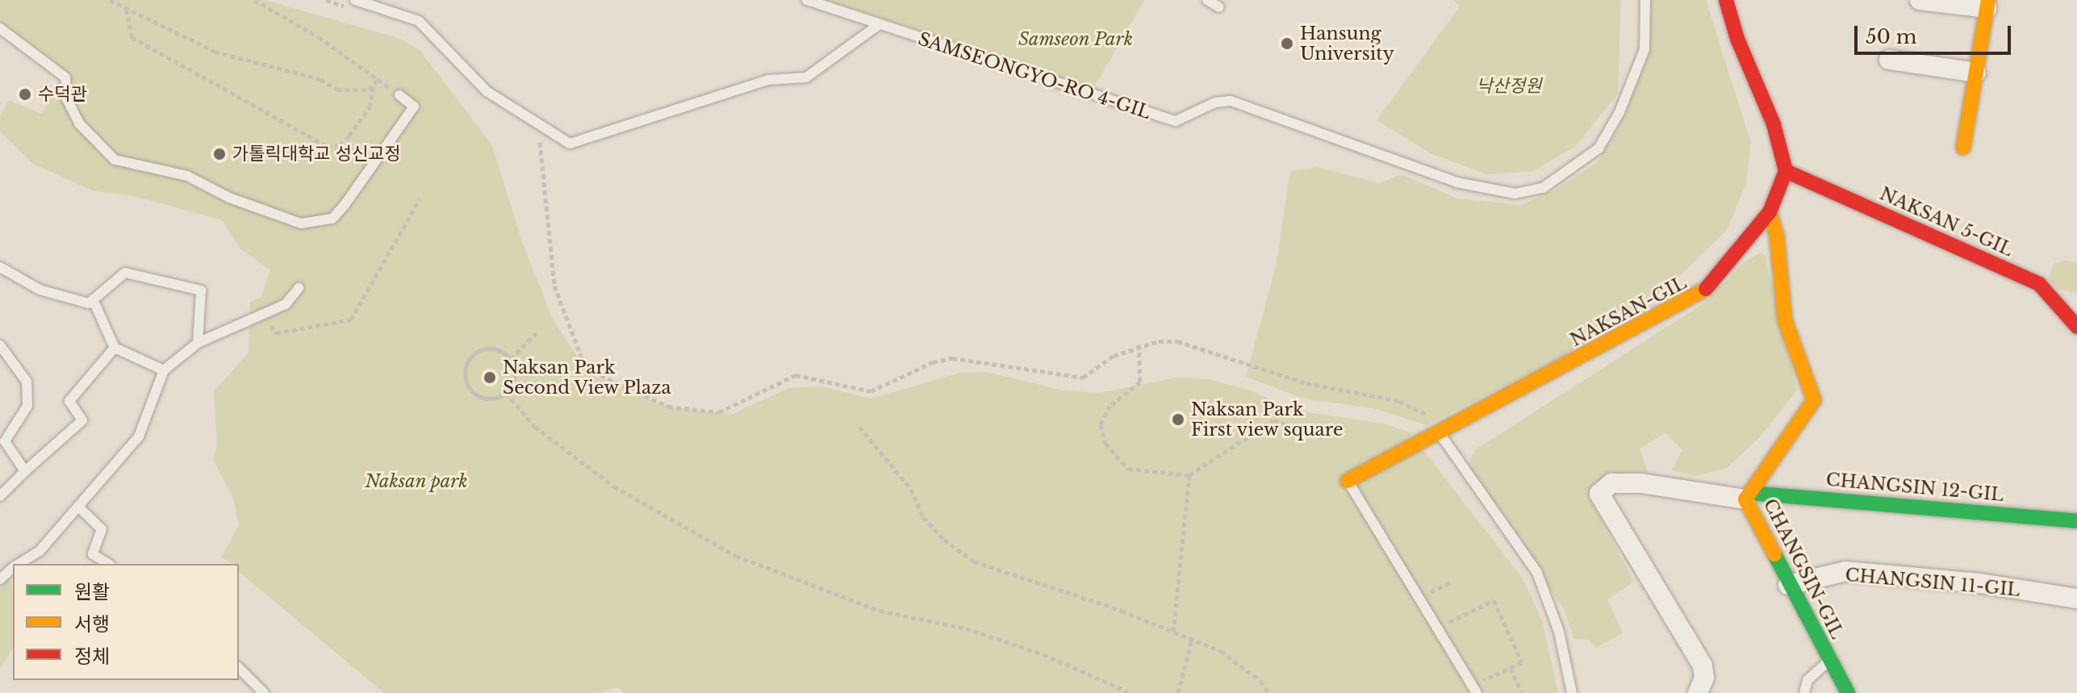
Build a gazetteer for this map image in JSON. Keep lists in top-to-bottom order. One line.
{"streets":{"street":["NAKSAN 5-GIL","NAKSAN-GIL","CHANGSIN 12-GIL","CHANGSIN-GIL","CHANGSIN 11-GIL"],"lane":["SAMSEONGYO-RO 4-GIL"]},"crossings":[["NAKSAN 5-GIL","NAKSAN-GIL"],["NAKSAN-GIL","CHANGSIN-GIL"],["CHANGSIN 12-GIL","CHANGSIN-GIL"],["CHANGSIN-GIL","CHANGSIN 11-GIL"]],"parks":["Samseon Park","낙산정원","Naksan park"],"places":["Hansung University","수덕관","가톨릭대학교 성신교정","Naksan Park Second View Plaza","Naksan Park First view square"],"legend":["원활","서행","정체"],"scale_bar":"50 m"}
